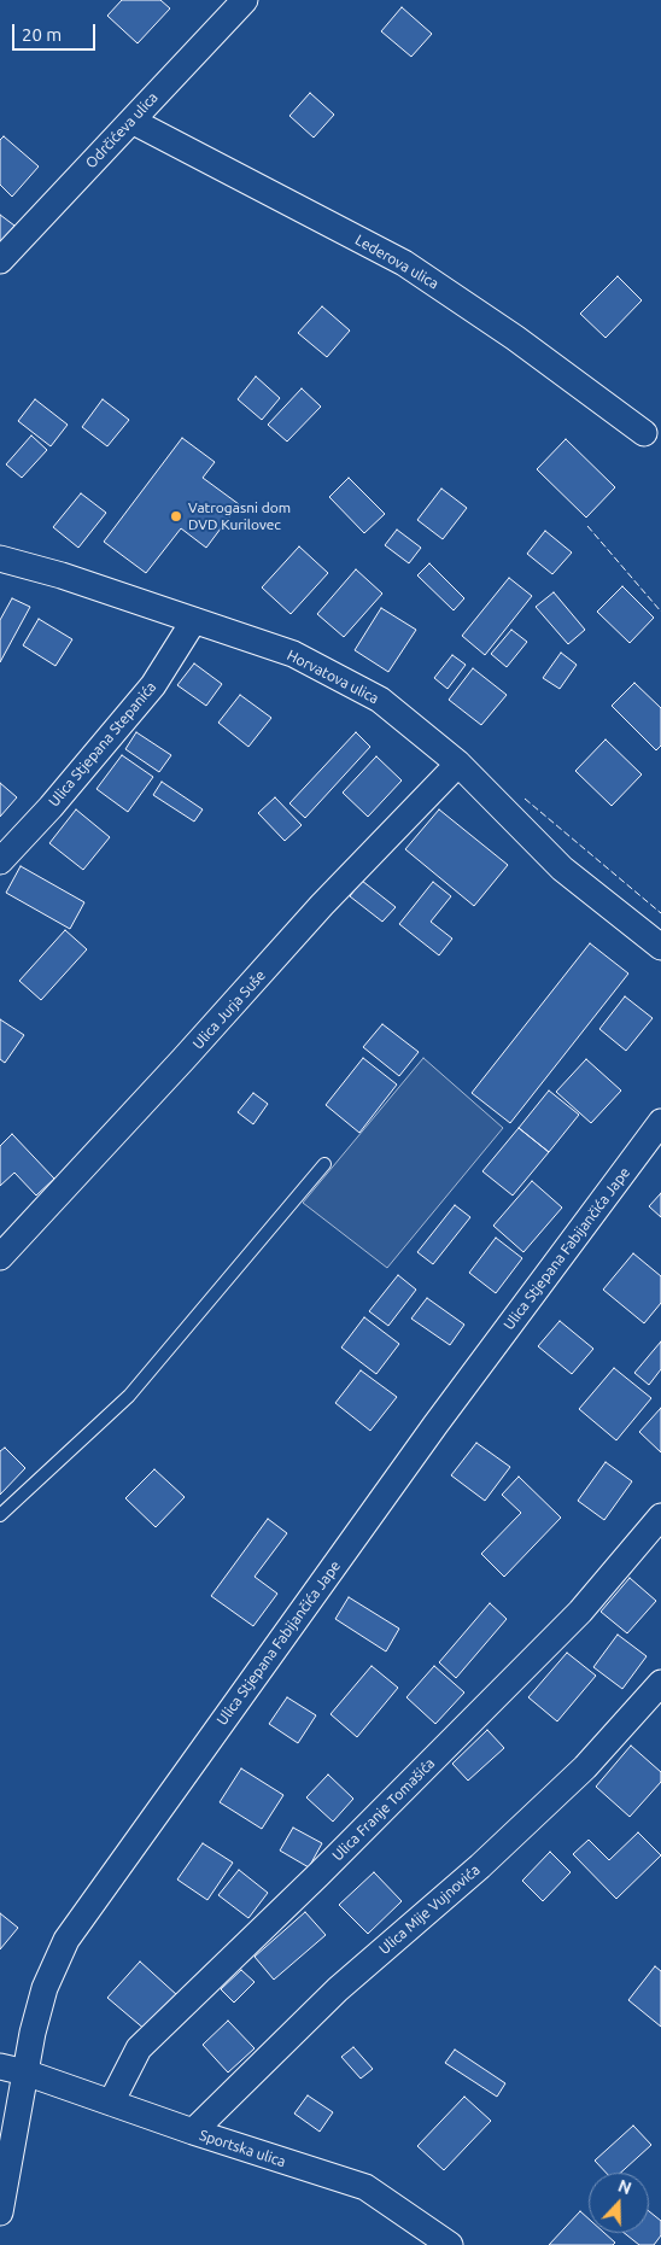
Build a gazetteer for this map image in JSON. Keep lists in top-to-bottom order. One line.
{"streets":{"street":["Odrčićeva ulica","Lederova ulica","Horvatova ulica","Ulica Stjepana Stepanića","Ulica Jurja Suše","Ulica Stjepana Fabijančića Jape","Ulica Franje Tomašića","Ulica Mije Vujnovića","Sportska ulica"]},"crossings":[["Odrčićeva ulica","Lederova ulica"],["Horvatova ulica","Ulica Stjepana Stepanića"],["Horvatova ulica","Ulica Jurja Suše"],["Ulica Stjepana Fabijančića Jape","Sportska ulica"],["Ulica Franje Tomašića","Sportska ulica"],["Ulica Mije Vujnovića","Sportska ulica"]],"places":["Vatrogasni dom DVD Kurilovec"],"scale_bar":"20 m","north":"top"}
